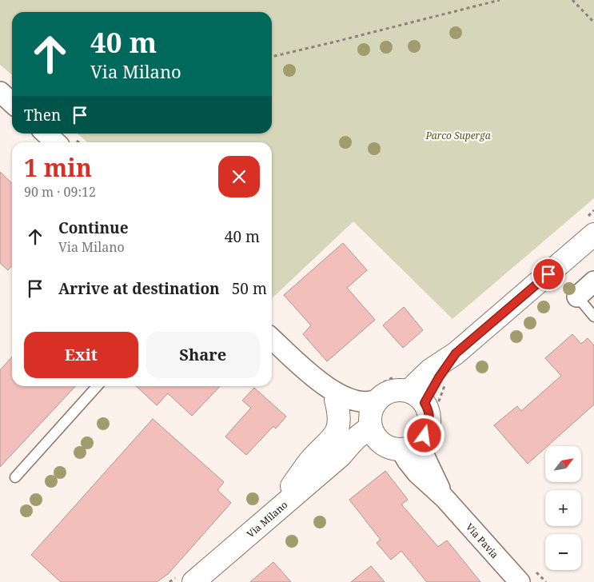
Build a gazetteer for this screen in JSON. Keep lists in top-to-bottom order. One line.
{"streets":{"street":["Via Milano","Via Pavia"]},"crossings":[["Via Milano","Via Pavia"]],"parks":["Parco Superga"],"north":"top right","page":{"turn":["40 m","Via Milano"],"then":"Then","heading":["1 min","90 m · 09:12"],"list":[{"name":"Continue","note":"Via Milano","value":"40 m"},{"name":"Arrive at destination","value":"50 m"}],"buttons":["Exit","Share"],"map_buttons":["+","−"]}}
